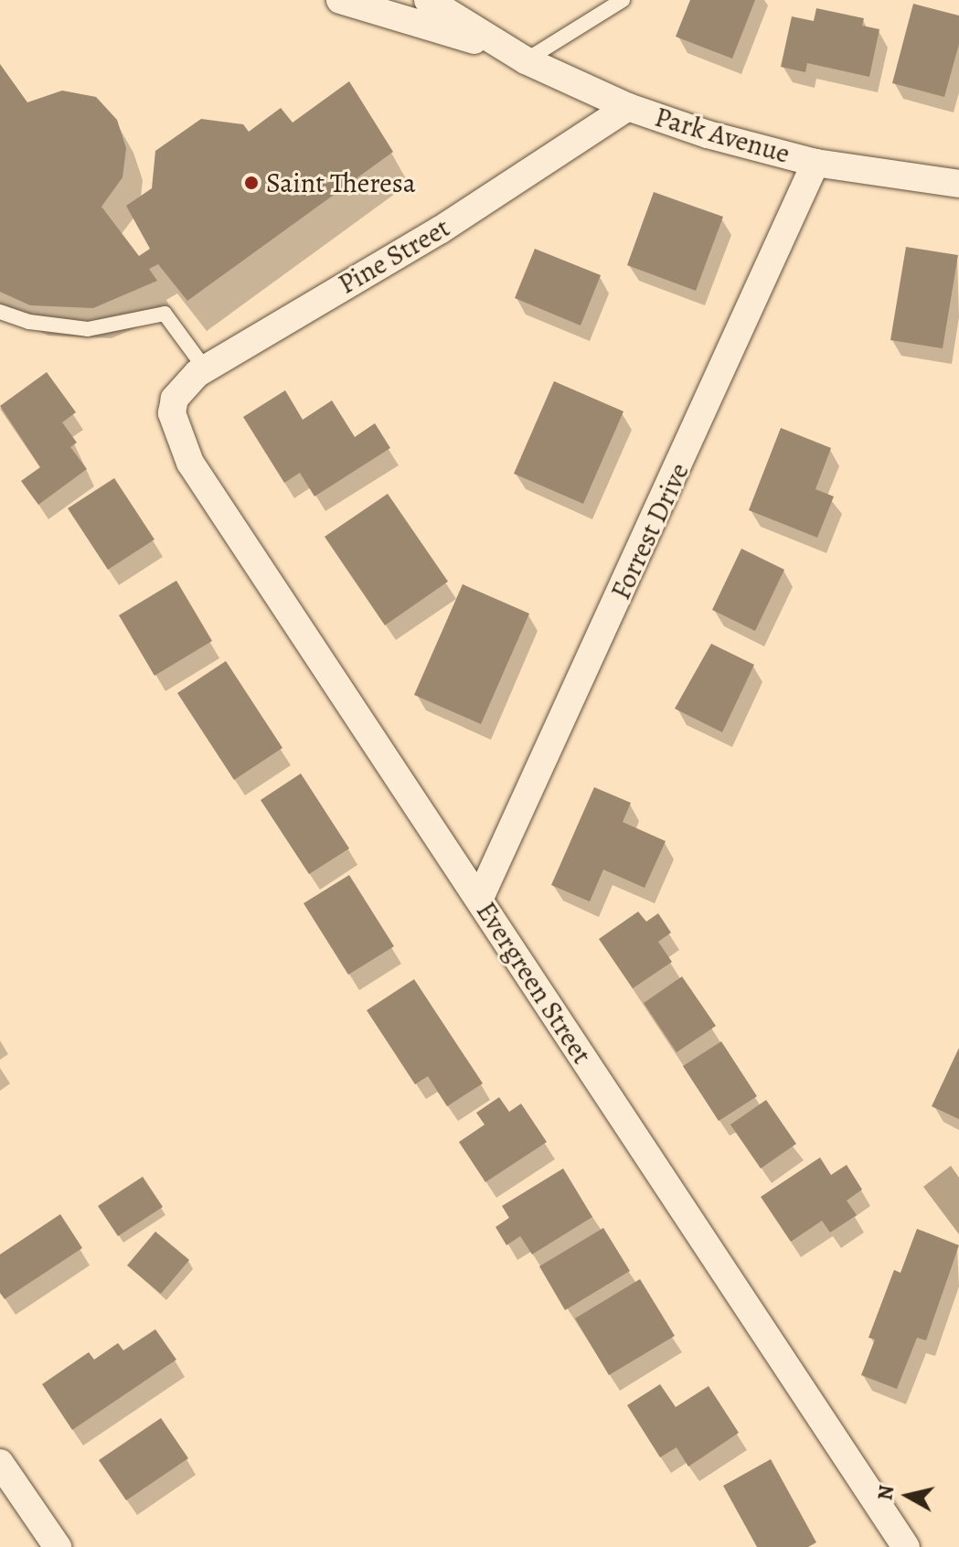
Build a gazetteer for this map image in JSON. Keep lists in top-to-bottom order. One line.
{"streets":{"street":["Park Avenue","Pine Street","Forrest Drive","Evergreen Street"]},"crossings":[["Park Avenue","Pine Street"],["Park Avenue","Forrest Drive"],["Pine Street","Evergreen Street"],["Forrest Drive","Evergreen Street"]],"places":["Saint Theresa"],"north":"left"}
